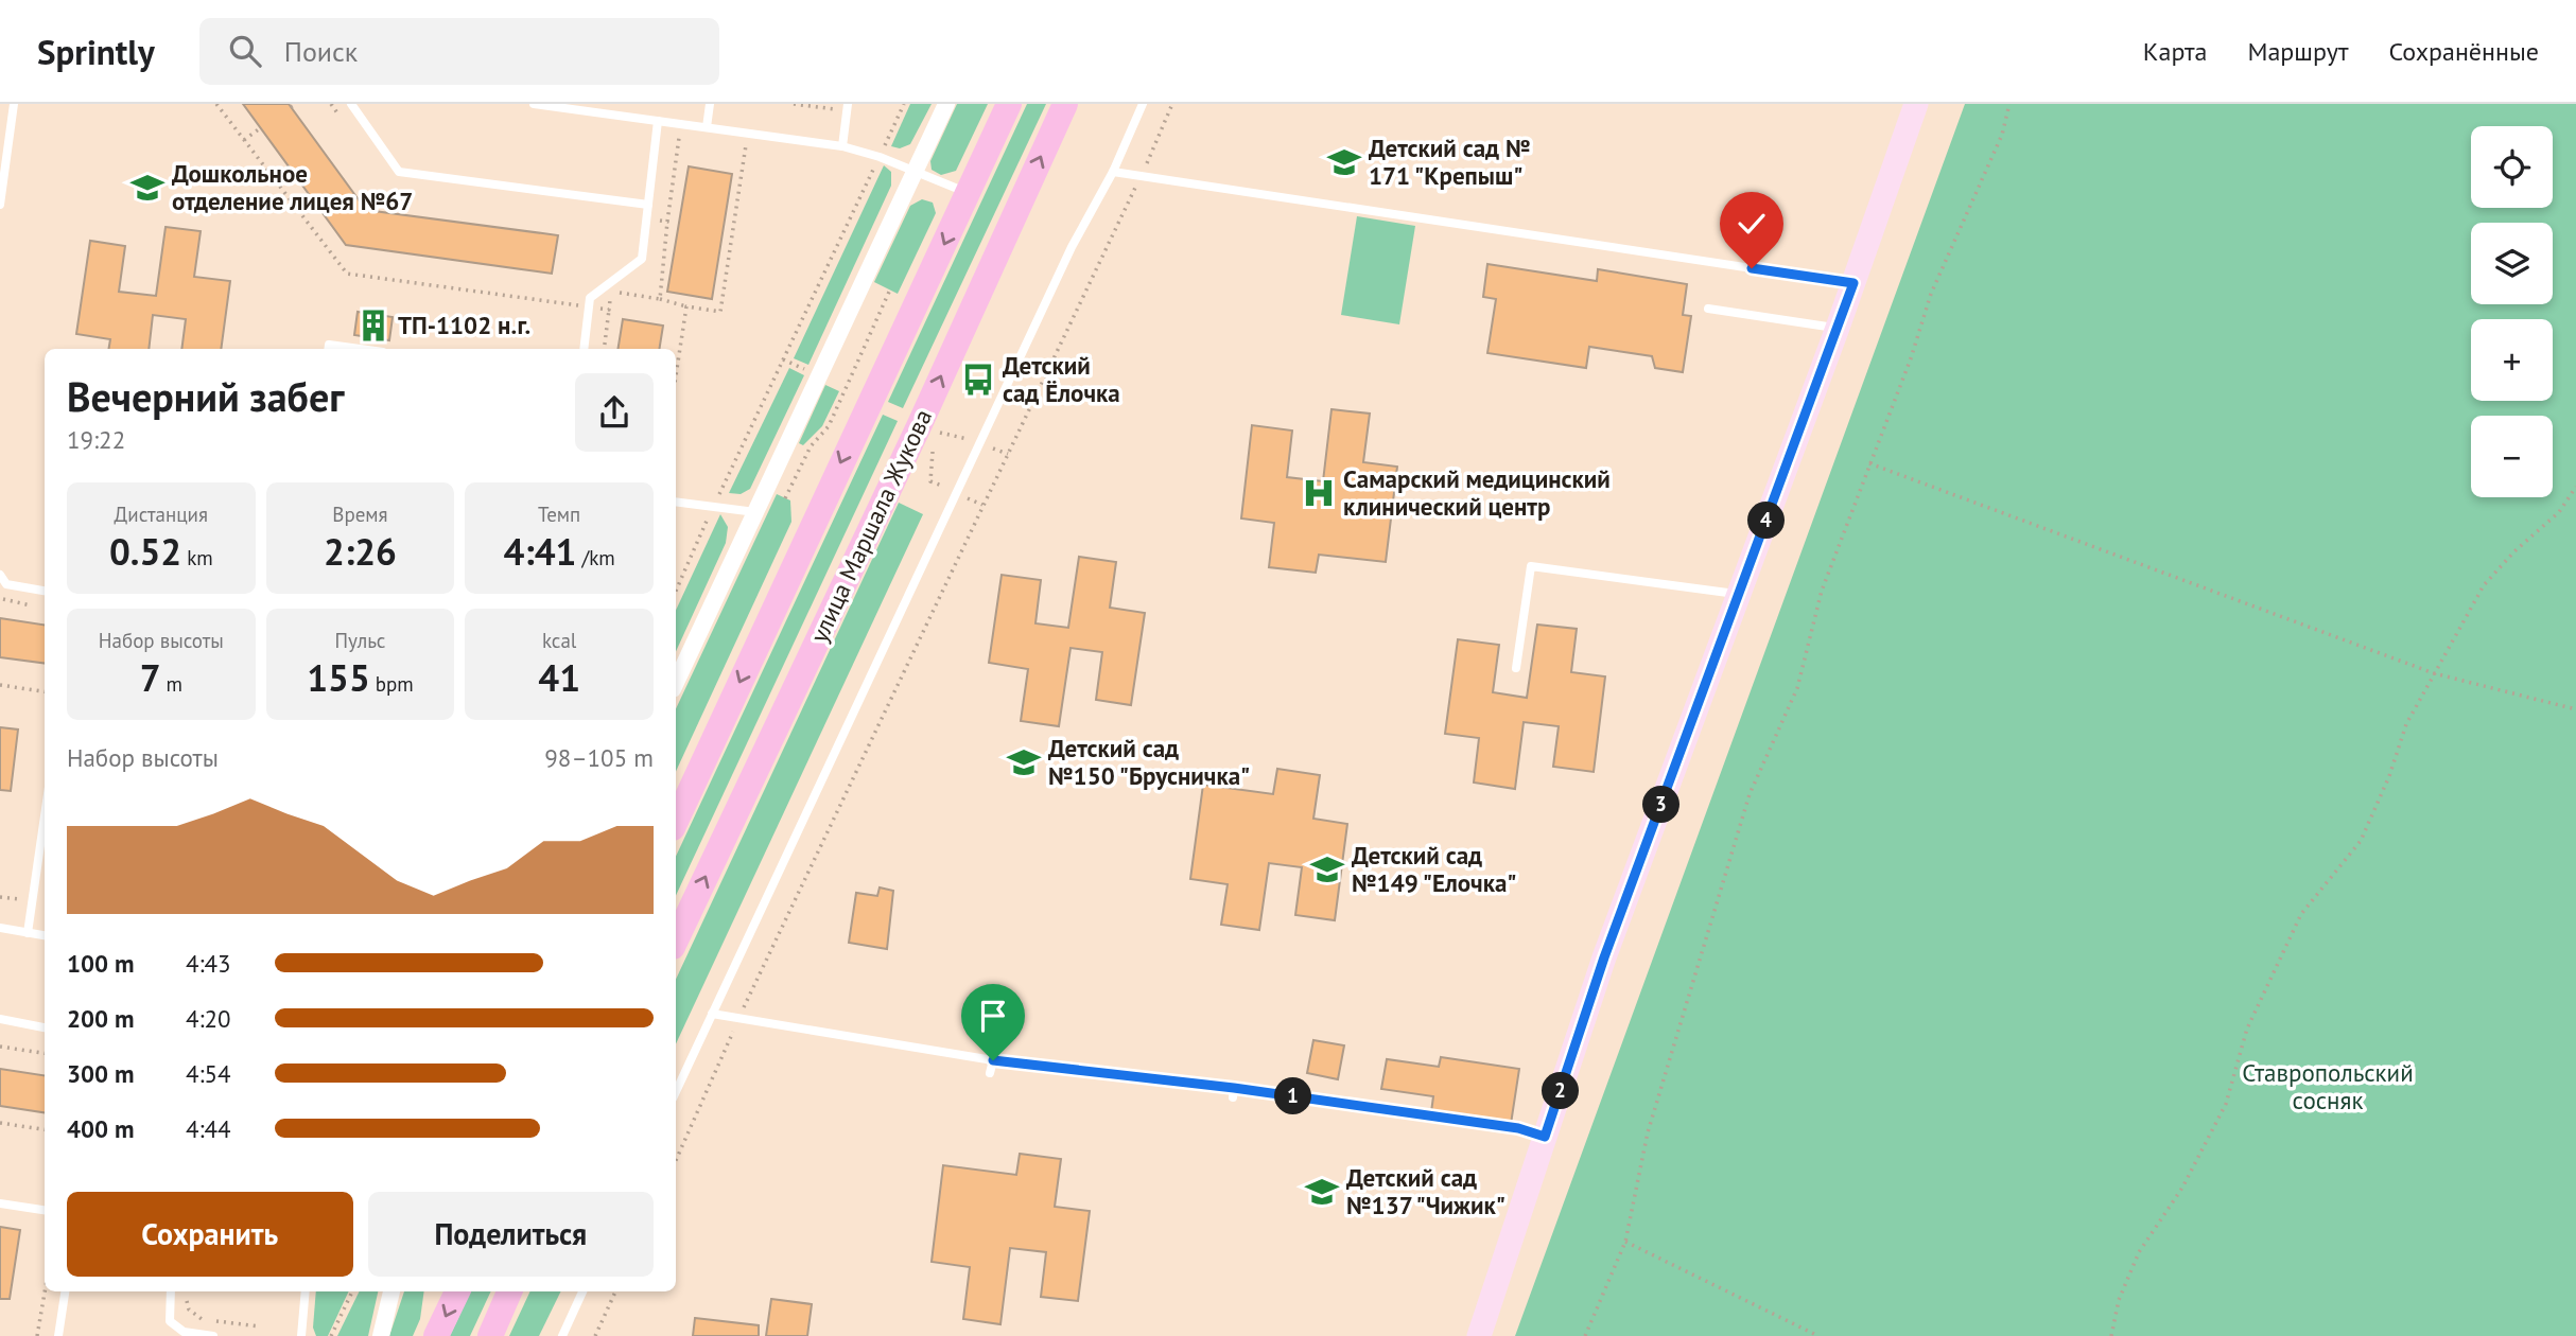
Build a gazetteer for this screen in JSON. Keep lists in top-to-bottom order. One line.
{"streets":{"main road":["улица Маршала Жукова"]},"parks":["Ставропольский сосняк"],"places":{"school or university":["Детский сад № 171 \"Крепыш\"","Дошкольное отделение лицея №67","Детский сад №150 \"Брусничка\"","Детский сад №149 \"Елочка\"","Детский сад №137 \"Чижик\""],"building":["ТП-1102 н.г."],"bus stop":["Детский сад Ёлочка"],"hospital":["Самарский медицинский клинический центр"]},"page":{"header":"Sprintly","search":"Поиск","nav":["Карта","Маршрут","Сохранённые"],"map_buttons":["+","−"],"heading":["Вечерний забег","19:22"],"stats":[["Дистанция","0.52 km"],["Время","2:26"],["Темп","4:41 /km"],["Набор высоты","7 m"],["Пульс","155 bpm"],["kcal","41"]],"pins":["4","3","2","1"],"chart":["Набор высоты","98–105 m"],"list":[{"name":"100 m","note":"4:43"},{"name":"200 m","note":"4:20"},{"name":"300 m","note":"4:54"},{"name":"400 m","note":"4:44"}],"buttons":["Сохранить","Поделиться"]}}
